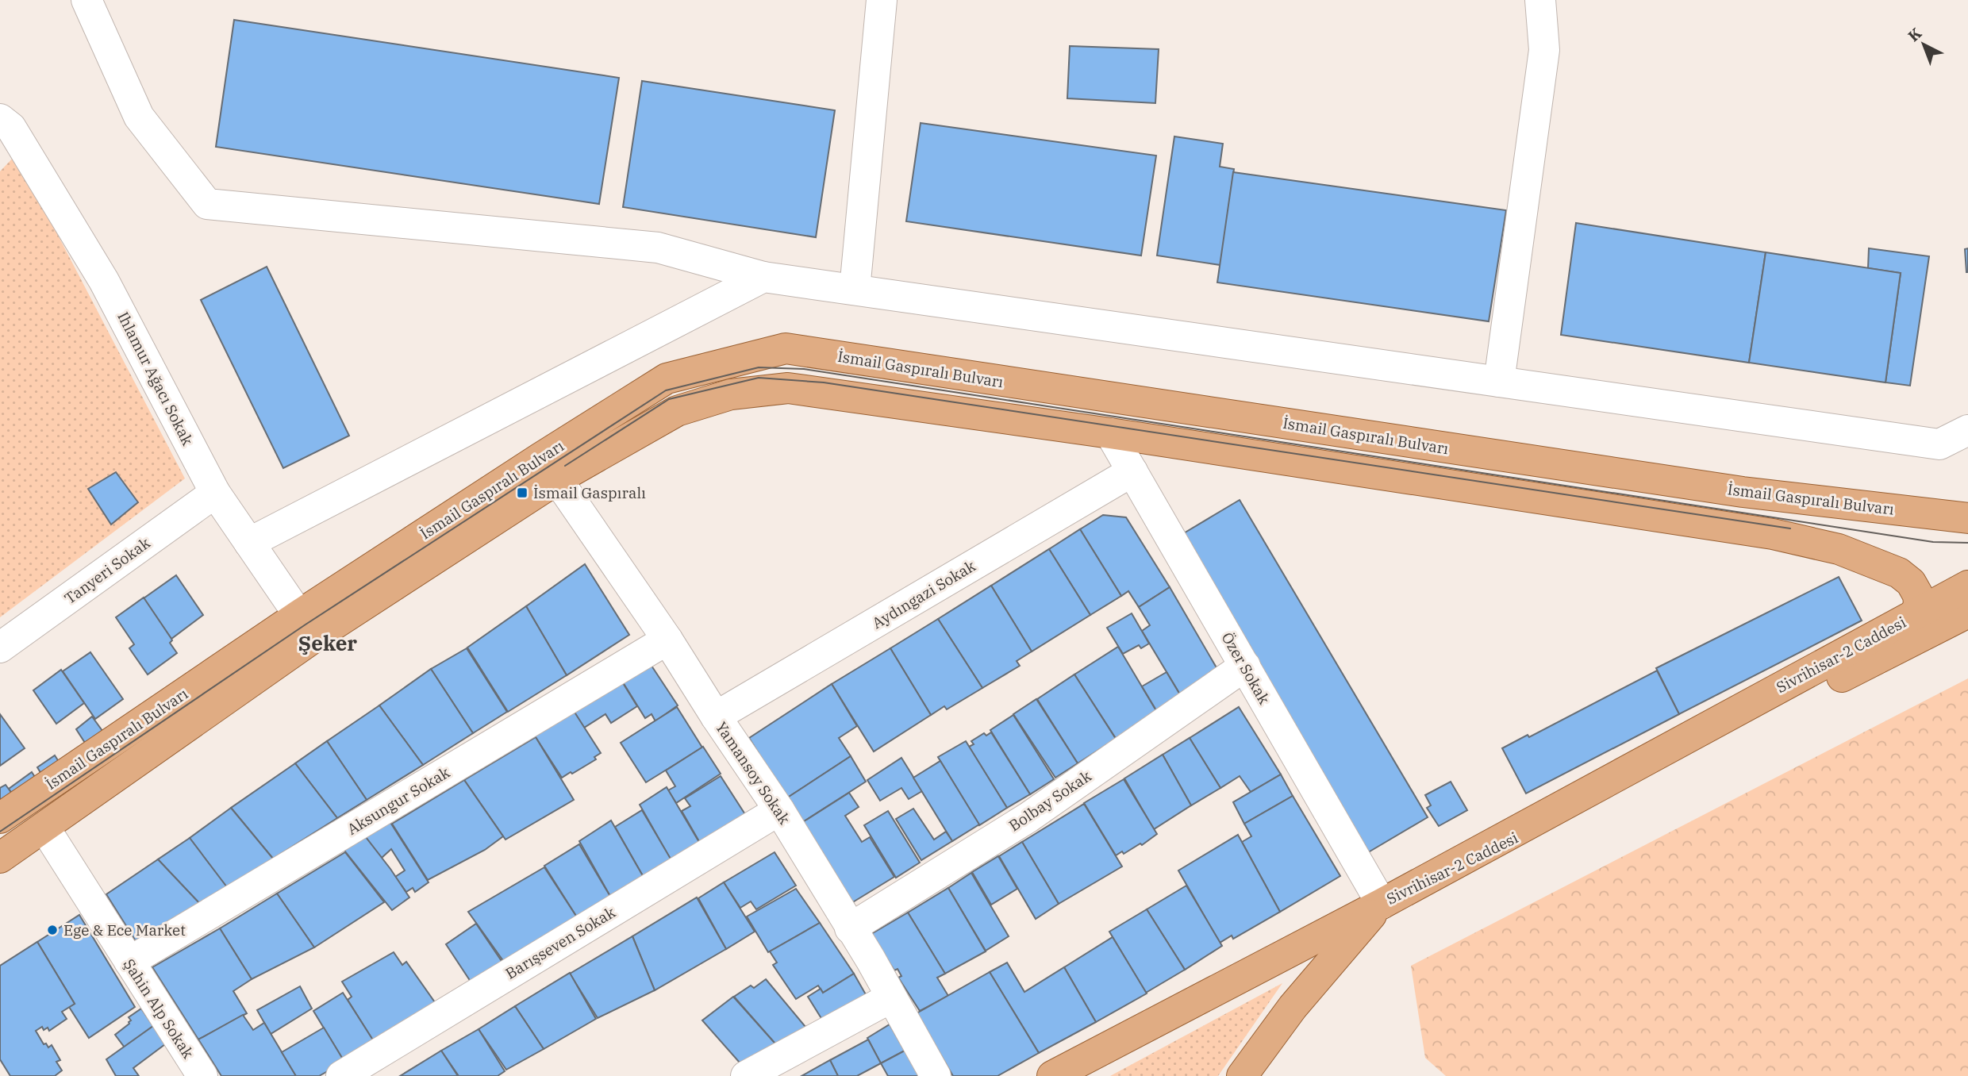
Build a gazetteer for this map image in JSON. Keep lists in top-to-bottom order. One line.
{"streets":{"main road":["İsmail Gaspıralı Bulvarı","Sivrihisar-2 Caddesi"],"street":["Ihlamur Ağacı Sokak","Tanyeri Sokak","Aydıngazi Sokak","Özer Sokak","Yamansoy Sokak","Aksungur Sokak","Bolbay Sokak","Barışseven Sokak","Şahin Alp Sokak"]},"crossings":[["İsmail Gaspıralı Bulvarı","Ihlamur Ağacı Sokak"],["Ihlamur Ağacı Sokak","Tanyeri Sokak"],["Aydıngazi Sokak","Özer Sokak"],["Aydıngazi Sokak","Yamansoy Sokak"],["Sivrihisar-2 Caddesi","Özer Sokak"],["Özer Sokak","Bolbay Sokak"],["Yamansoy Sokak","Aksungur Sokak"],["Yamansoy Sokak","Bolbay Sokak"],["Yamansoy Sokak","Barışseven Sokak"],["Aksungur Sokak","Şahin Alp Sokak"]],"districts":["Şeker"],"places":{"transit":["İsmail Gaspıralı"],"other":["Ege & Ece Market"]},"north":"top left"}
